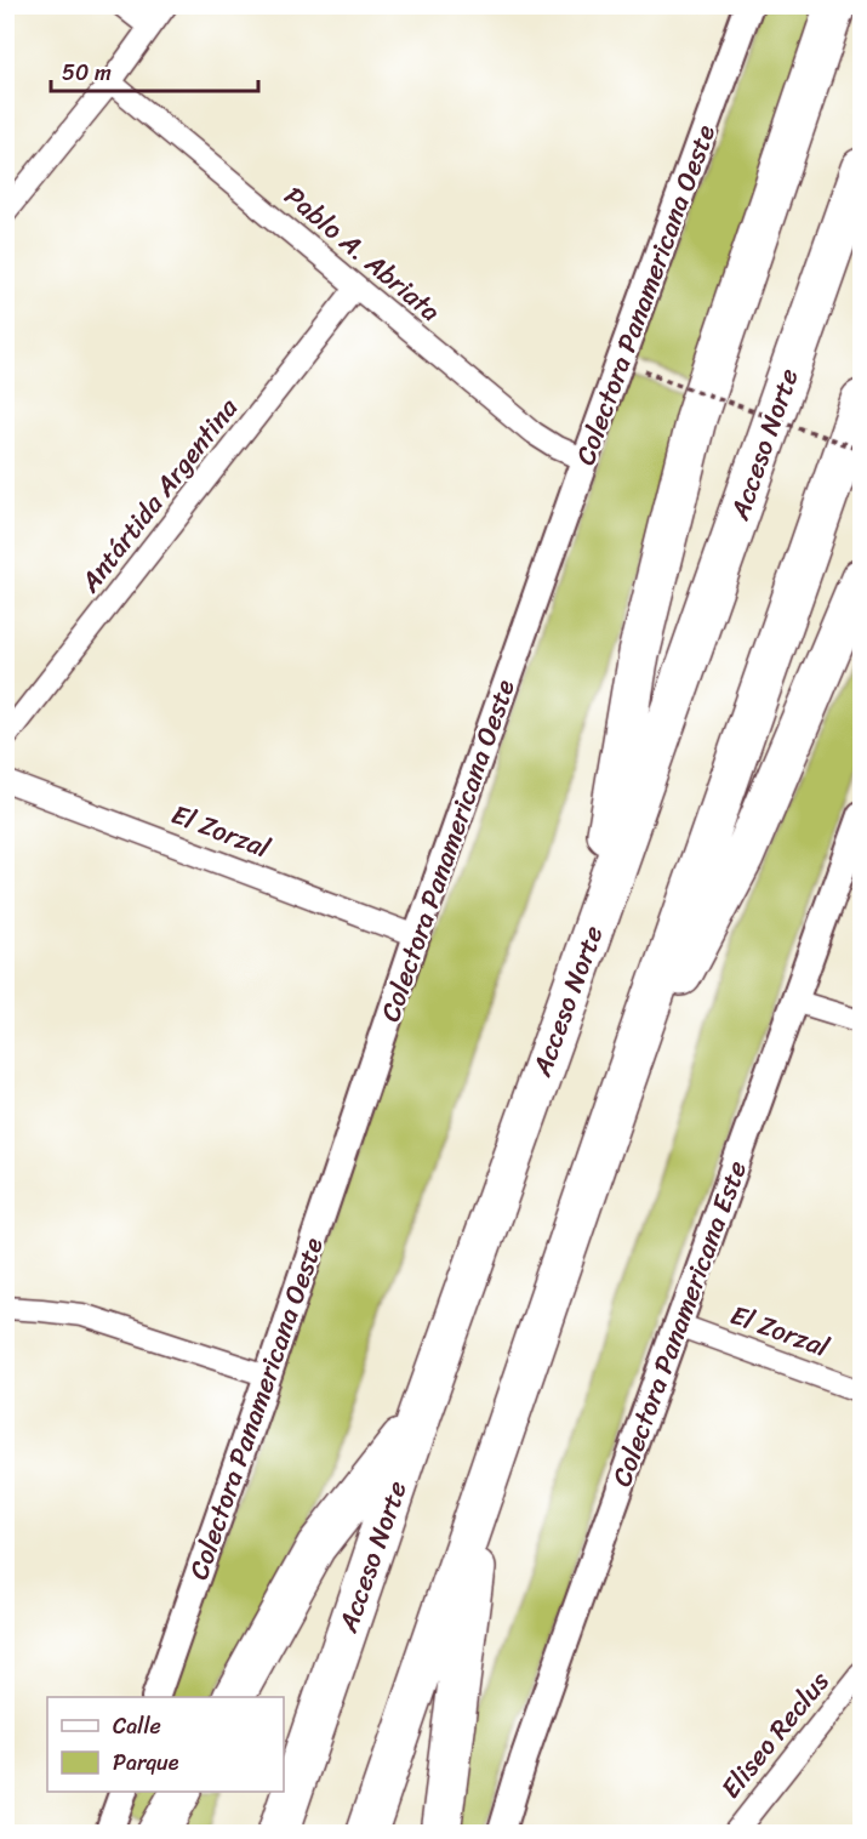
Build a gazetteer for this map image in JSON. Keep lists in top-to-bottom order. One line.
{"streets":{"highway":["Acceso Norte"],"street":["Pablo A. Abriata","Colectora Panamericana Oeste","Antártida Argentina","El Zorzal","Colectora Panamericana Este","Eliseo Reclus"]},"crossings":[["Pablo A. Abriata","Colectora Panamericana Oeste"],["Pablo A. Abriata","Antártida Argentina"],["Colectora Panamericana Oeste","El Zorzal"],["El Zorzal","Colectora Panamericana Este"]],"legend":["Calle","Parque"],"scale_bar":"50 m"}
